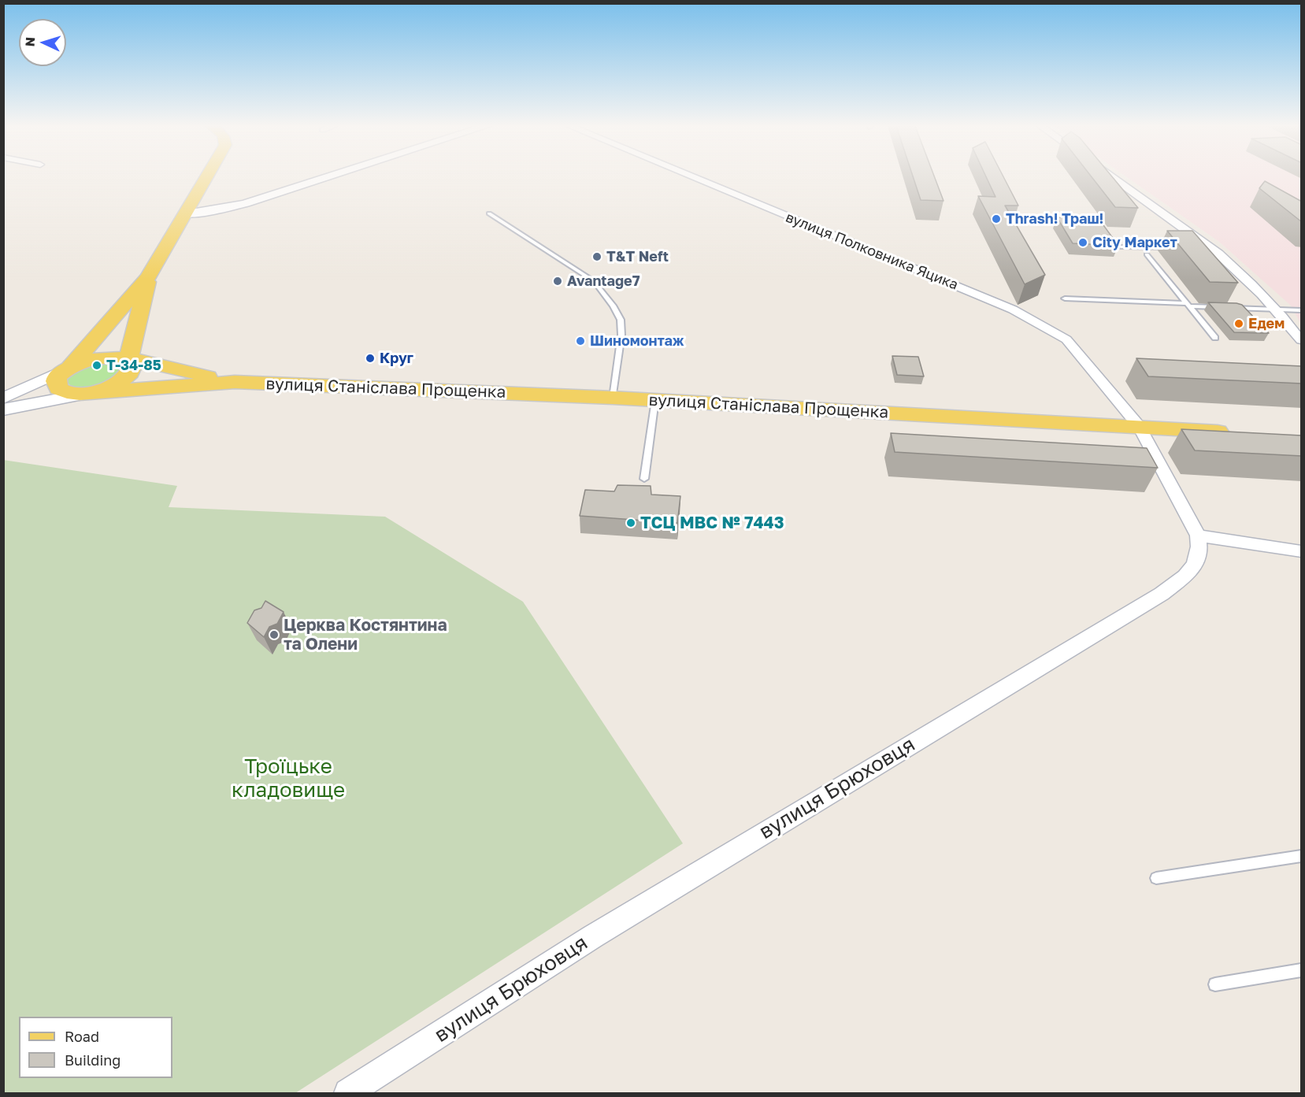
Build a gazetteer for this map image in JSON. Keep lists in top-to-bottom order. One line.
{"streets":{"main road":["вулиця Станіслава Прощенка"],"street":["вулиця Полковника Яцика","вулиця Брюховця"]},"crossings":[["вулиця Полковника Яцика","вулиця Станіслава Прощенка"],["вулиця Полковника Яцика","вулиця Брюховця"],["вулиця Станіслава Прощенка","вулиця Брюховця"]],"parks":["Троїцьке кладовище"],"places":["Thrash! Траш!","City Маркет","T&T Neft","Avantage7","Едем","Шиномонтаж","Круг","Т-34-85","ТСЦ МВС № 7443","Церква Костянтина та Олени"],"legend":["Road","Building"],"north":"left"}
